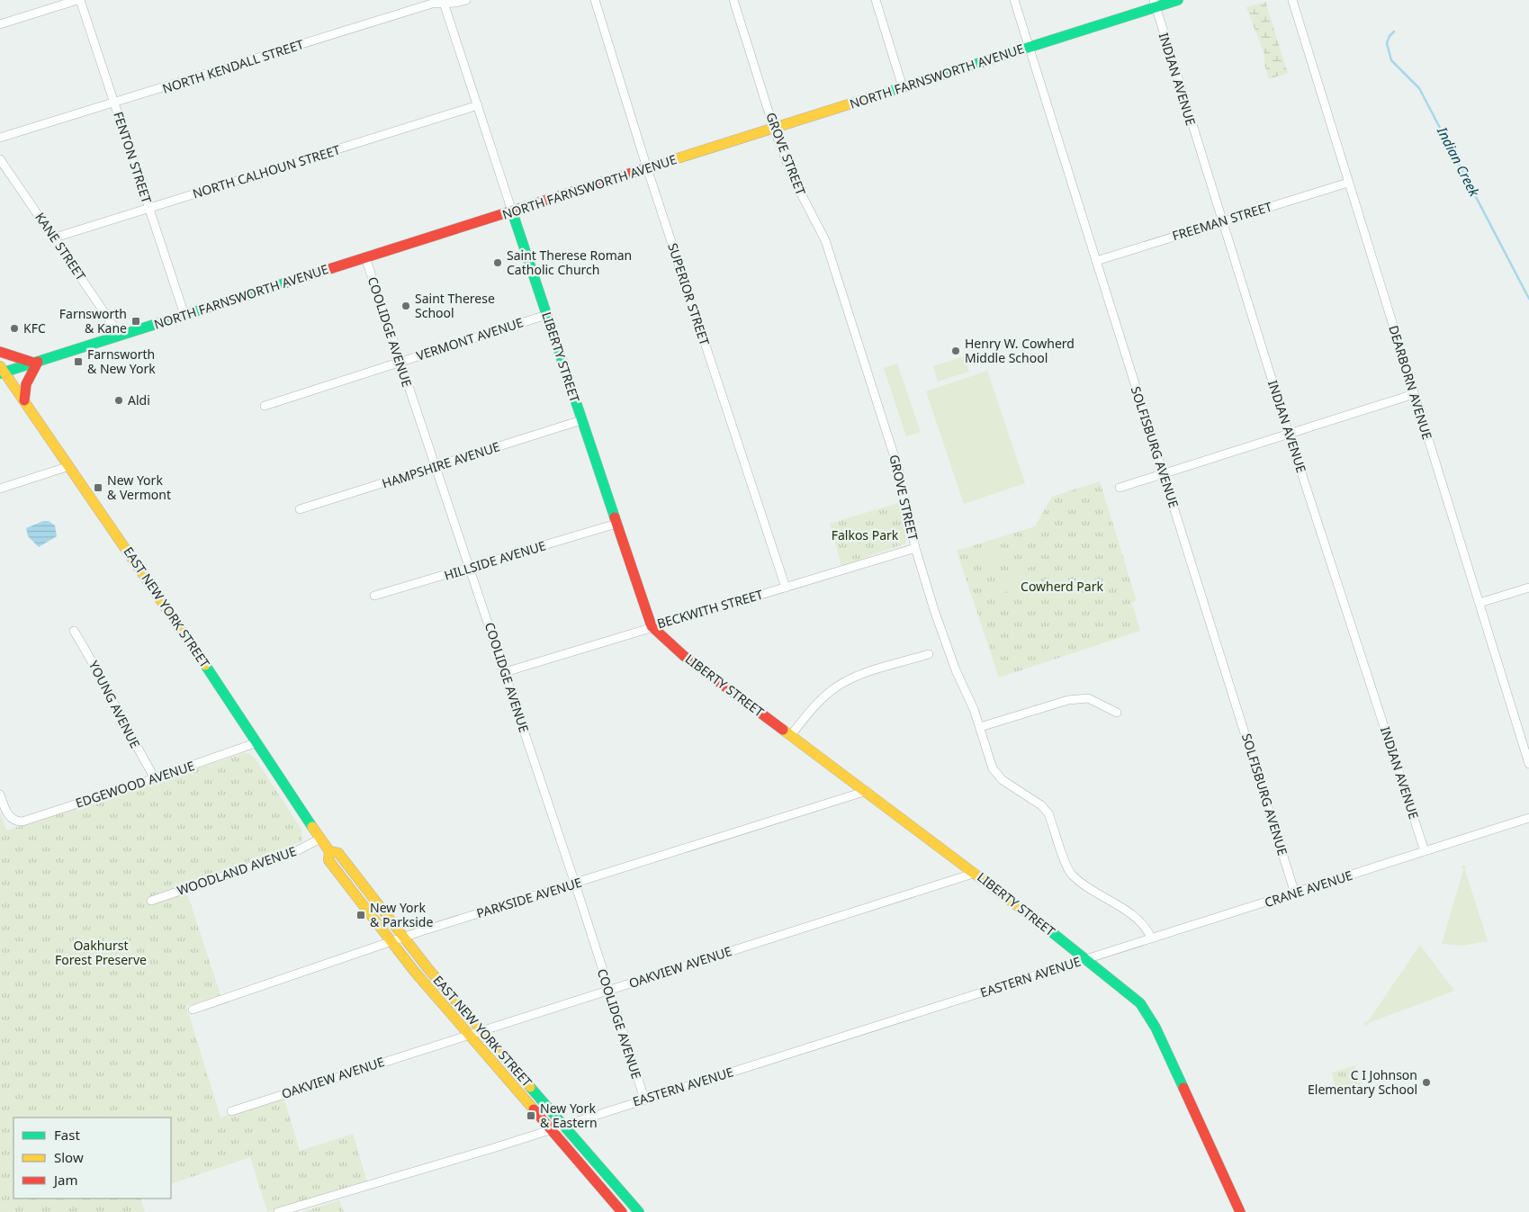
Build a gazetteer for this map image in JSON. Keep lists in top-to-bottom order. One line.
{"streets":{"main road":["NORTH FARNSWORTH AVENUE","LIBERTY STREET","EAST NEW YORK STREET"],"street":["NORTH KENDALL STREET","INDIAN AVENUE","GROVE STREET","FENTON STREET","NORTH CALHOUN STREET","FREEMAN STREET","KANE STREET","SUPERIOR STREET","COOLIDGE AVENUE","VERMONT AVENUE","DEARBORN AVENUE","SOLFISBURG AVENUE","HAMPSHIRE AVENUE","HILLSIDE AVENUE","BECKWITH STREET","YOUNG AVENUE","EDGEWOOD AVENUE","WOODLAND AVENUE","CRANE AVENUE","PARKSIDE AVENUE","OAKVIEW AVENUE","EASTERN AVENUE"]},"crossings":[["NORTH KENDALL STREET","FENTON STREET"],["NORTH KENDALL STREET","LIBERTY STREET"],["NORTH FARNSWORTH AVENUE","INDIAN AVENUE"],["NORTH FARNSWORTH AVENUE","GROVE STREET"],["NORTH FARNSWORTH AVENUE","FENTON STREET"],["NORTH FARNSWORTH AVENUE","KANE STREET"],["NORTH FARNSWORTH AVENUE","SUPERIOR STREET"],["NORTH FARNSWORTH AVENUE","COOLIDGE AVENUE"],["NORTH FARNSWORTH AVENUE","LIBERTY STREET"],["NORTH FARNSWORTH AVENUE","SOLFISBURG AVENUE"],["NORTH FARNSWORTH AVENUE","EAST NEW YORK STREET"],["INDIAN AVENUE","FREEMAN STREET"],["INDIAN AVENUE","CRANE AVENUE"],["GROVE STREET","BECKWITH STREET"],["GROVE STREET","CRANE AVENUE"],["FENTON STREET","NORTH CALHOUN STREET"],["NORTH CALHOUN STREET","KANE STREET"],["NORTH CALHOUN STREET","LIBERTY STREET"],["FREEMAN STREET","DEARBORN AVENUE"],["FREEMAN STREET","SOLFISBURG AVENUE"],["SUPERIOR STREET","BECKWITH STREET"],["COOLIDGE AVENUE","VERMONT AVENUE"],["COOLIDGE AVENUE","HAMPSHIRE AVENUE"],["COOLIDGE AVENUE","HILLSIDE AVENUE"],["COOLIDGE AVENUE","BECKWITH STREET"],["COOLIDGE AVENUE","PARKSIDE AVENUE"],["COOLIDGE AVENUE","OAKVIEW AVENUE"],["COOLIDGE AVENUE","EASTERN AVENUE"],["VERMONT AVENUE","LIBERTY STREET"],["LIBERTY STREET","HAMPSHIRE AVENUE"],["LIBERTY STREET","HILLSIDE AVENUE"],["LIBERTY STREET","BECKWITH STREET"],["LIBERTY STREET","CRANE AVENUE"],["LIBERTY STREET","PARKSIDE AVENUE"],["LIBERTY STREET","OAKVIEW AVENUE"],["LIBERTY STREET","EASTERN AVENUE"],["SOLFISBURG AVENUE","CRANE AVENUE"],["EAST NEW YORK STREET","EDGEWOOD AVENUE"],["EAST NEW YORK STREET","WOODLAND AVENUE"],["EAST NEW YORK STREET","PARKSIDE AVENUE"],["EAST NEW YORK STREET","OAKVIEW AVENUE"],["EAST NEW YORK STREET","EASTERN AVENUE"],["YOUNG AVENUE","EDGEWOOD AVENUE"],["CRANE AVENUE","EASTERN AVENUE"]],"water":["Indian Creek"],"parks":["Falkos Park","Cowherd Park","Oakhurst Forest Preserve"],"places":{"other":["Saint Therese Roman Catholic Church","Saint Therese School","KFC","Henry W. Cowherd Middle School","Aldi","C I Johnson Elementary School"],"transit":["Farnsworth & Kane","Farnsworth & New York","New York & Vermont","New York & Parkside","New York & Eastern"]},"legend":["Fast","Slow","Jam"]}
